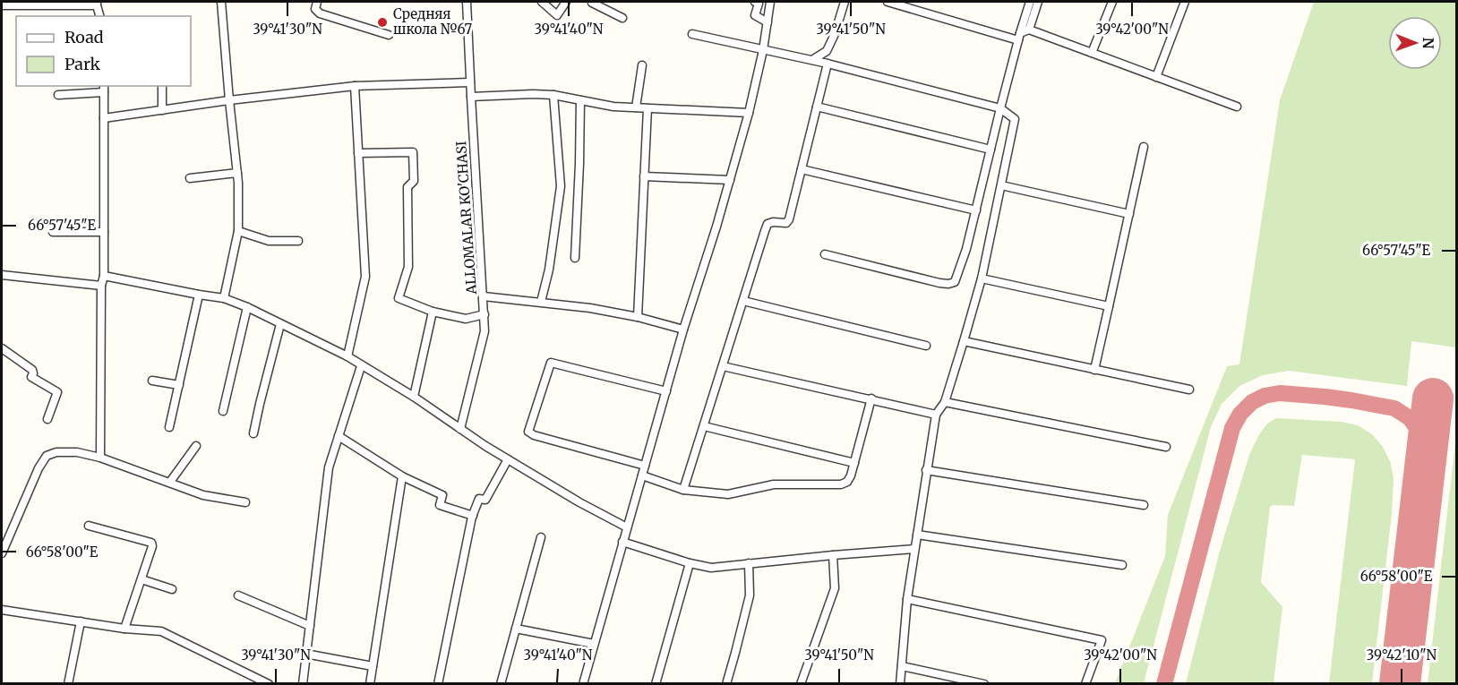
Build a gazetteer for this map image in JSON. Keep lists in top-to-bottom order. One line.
{"streets":{"street":["ALLOMALAR KO'CHASI"]},"places":["Средняя школа №67"],"legend":["Road","Park"],"north":"right","coordinates":["39°41'30\"N","39°41'40\"N","39°41'50\"N","39°42'00\"N","66°57'45\"E","66°58'00\"E","39°42'10\"N"]}
